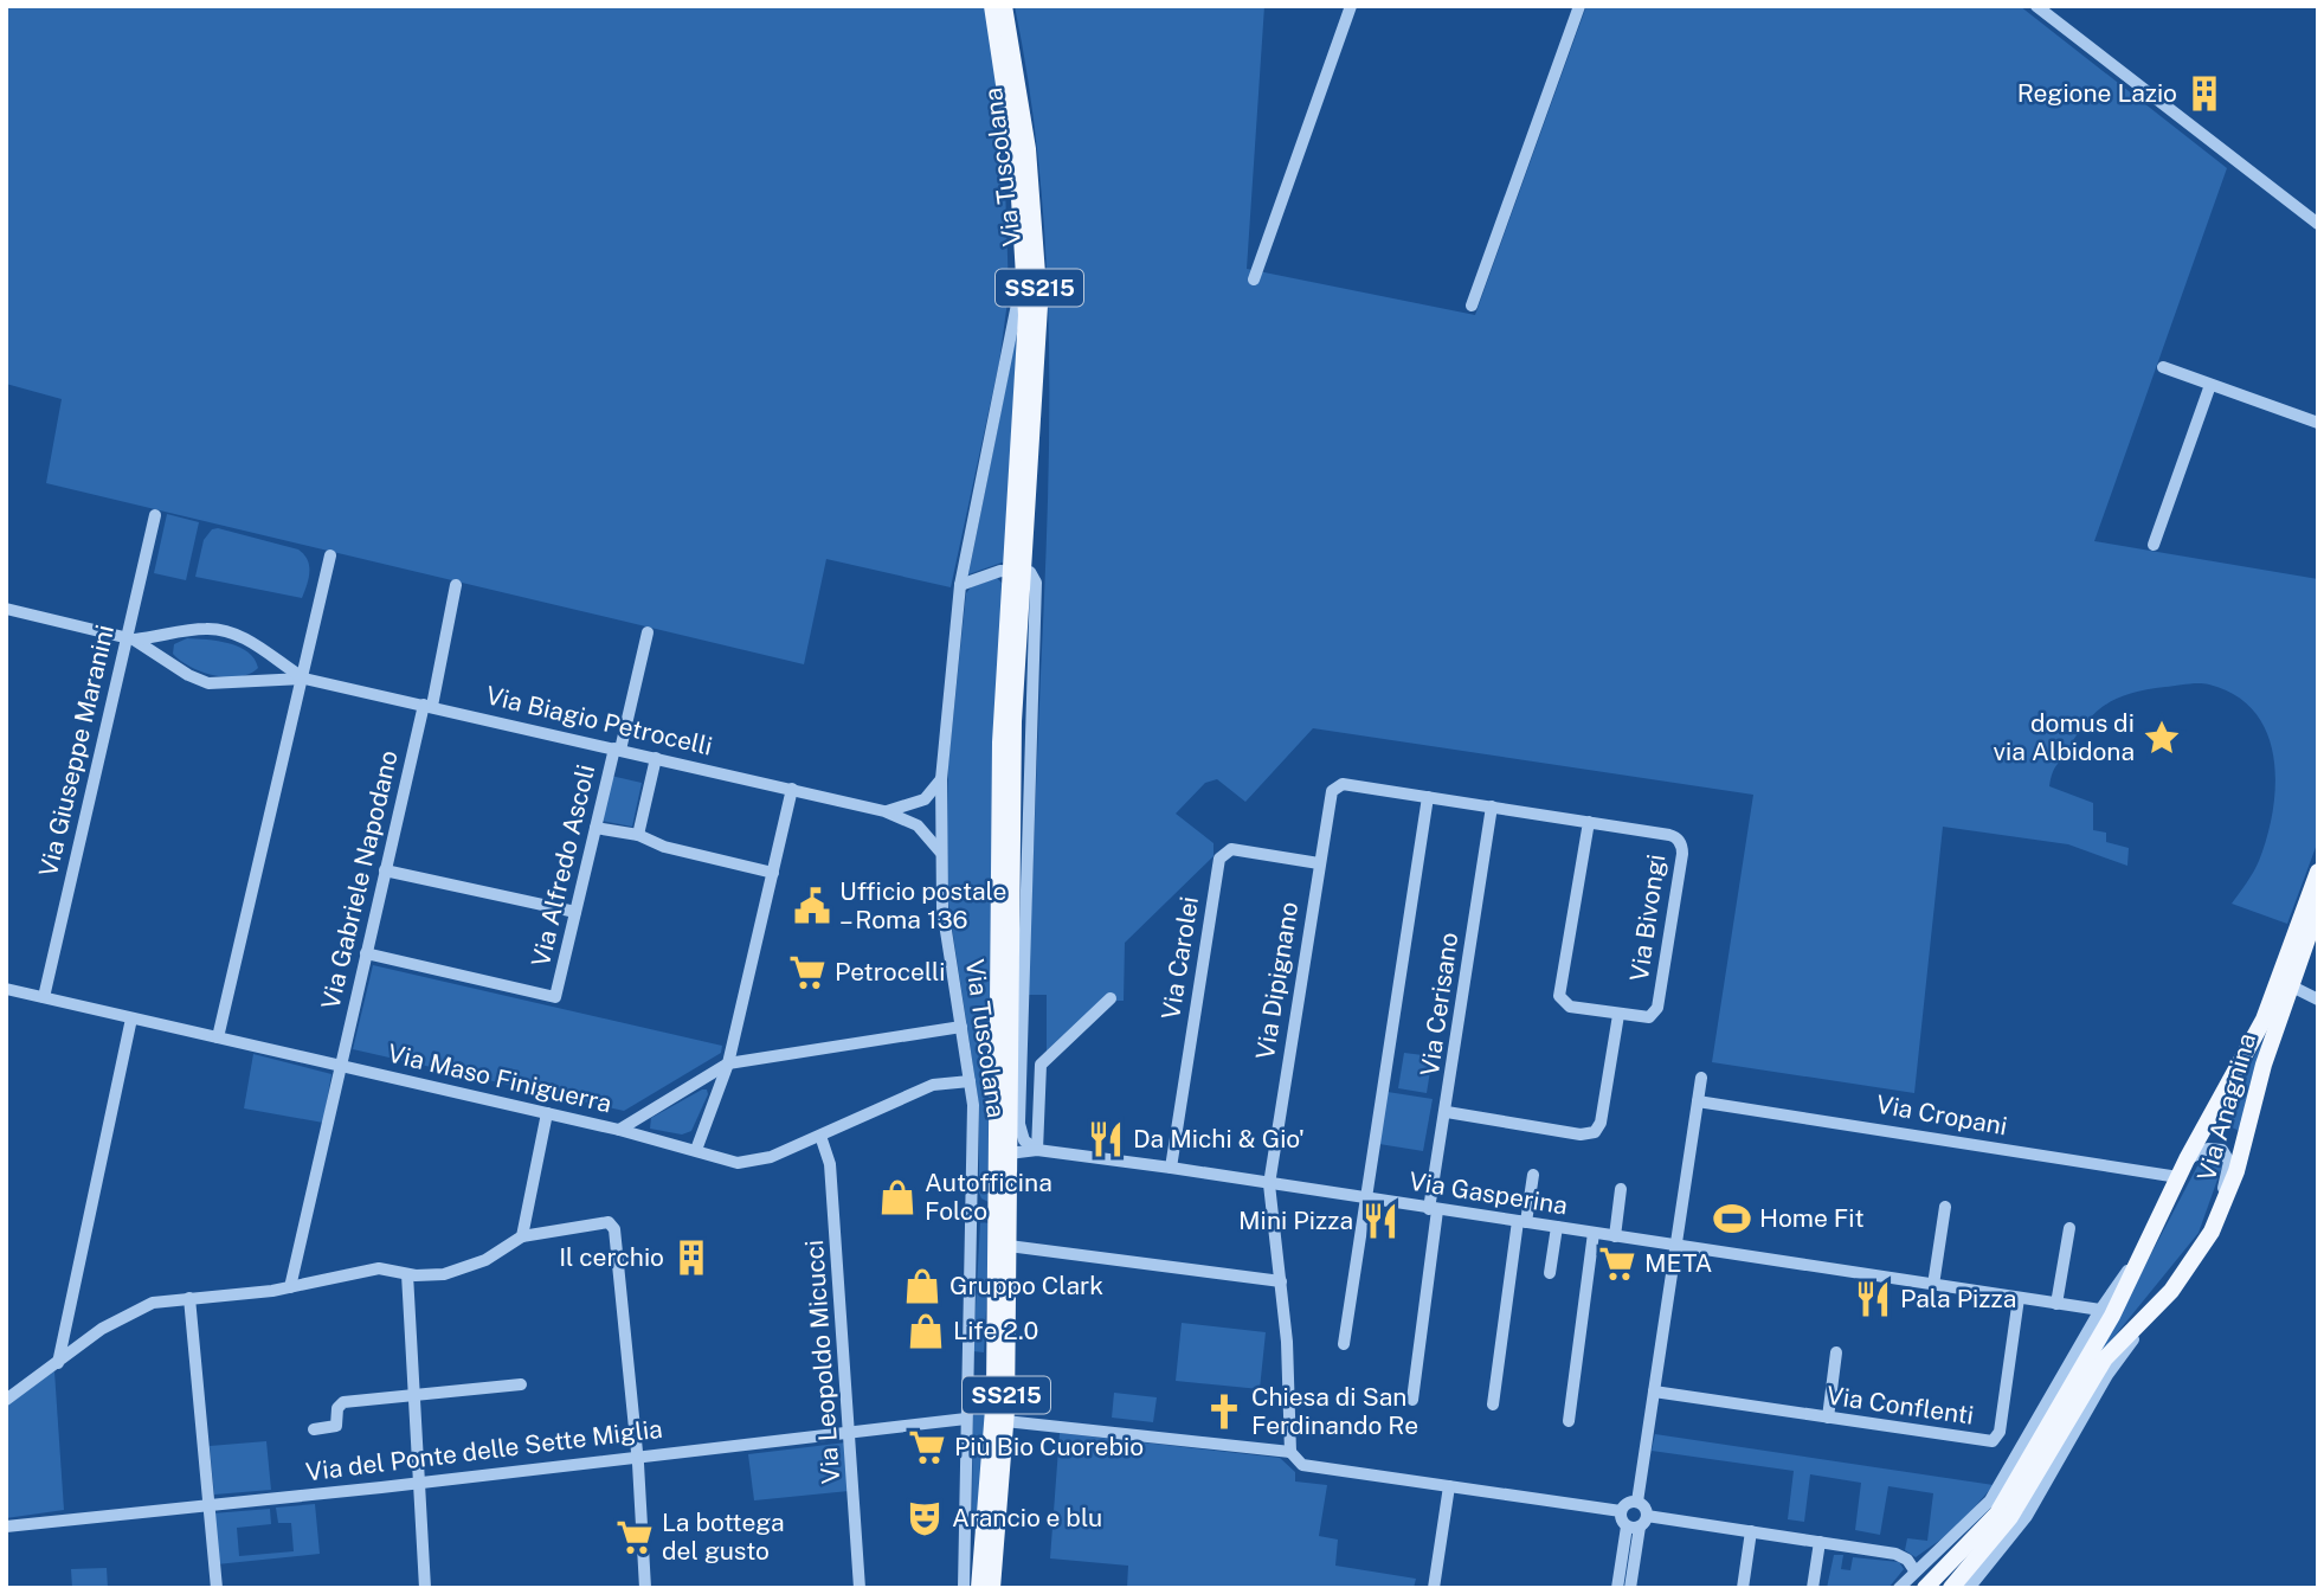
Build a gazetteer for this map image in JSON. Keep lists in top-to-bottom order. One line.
{"streets":{"main road":["Via Tuscolana","SS215","Via Anagnina"],"street":["Via Biagio Petrocelli","Via Giuseppe Maranini","Via Alfredo Ascoli","Via Gabriele Napodano","Via Bivongi","Via Carolei","Via Dipignano","Via Cerisano","Via Maso Finiguerra","Via Cropani","Via Gasperina","Via Leopoldo Micucci","Via Conflenti","Via del Ponte delle Sette Miglia"]},"crossings":[["Via Tuscolana","Via Biagio Petrocelli"],["Via Tuscolana","Via Maso Finiguerra"],["Via Tuscolana","Via Gasperina"],["Via Tuscolana","Via del Ponte delle Sette Miglia"],["Via Biagio Petrocelli","Via Giuseppe Maranini"],["Via Biagio Petrocelli","Via Alfredo Ascoli"],["Via Biagio Petrocelli","Via Gabriele Napodano"],["Via Giuseppe Maranini","Via Maso Finiguerra"],["Via Alfredo Ascoli","Via Gabriele Napodano"],["Via Gabriele Napodano","Via Maso Finiguerra"],["Via Bivongi","Via Dipignano"],["Via Bivongi","Via Cerisano"],["Via Carolei","Via Dipignano"],["Via Carolei","Via Gasperina"],["Via Dipignano","Via Gasperina"],["Via Cerisano","Via Gasperina"],["Via Maso Finiguerra","Via Leopoldo Micucci"],["Via Anagnina","Via Cropani"],["Via Anagnina","Via Gasperina"],["Via Gasperina","Via Conflenti"],["Via Leopoldo Micucci","Via del Ponte delle Sette Miglia"]],"places":{"building":["Regione Lazio","Il cerchio"],"place":["domus di via Albidona"],"public building":["Ufficio postale – Roma 136"],"supermarket":["Petrocelli","META","Più Bio Cuorebio","La bottega del gusto"],"restaurant":["Da Michi & Gio'","Mini Pizza","Pala Pizza"],"shop":["Autofficina Folco","Gruppo Clark","Life 2.0"],"sports":["Home Fit"],"church":["Chiesa di San Ferdinando Re"],"theatre":["Arancio e blu"]}}
